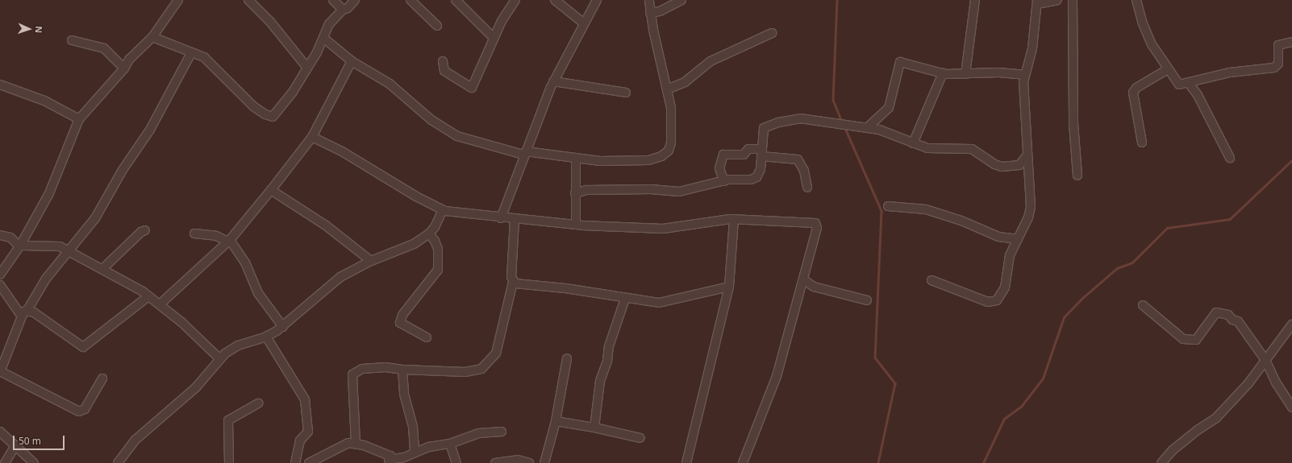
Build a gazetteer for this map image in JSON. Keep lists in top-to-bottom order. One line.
{"scale_bar":"50 m","north":"right"}
